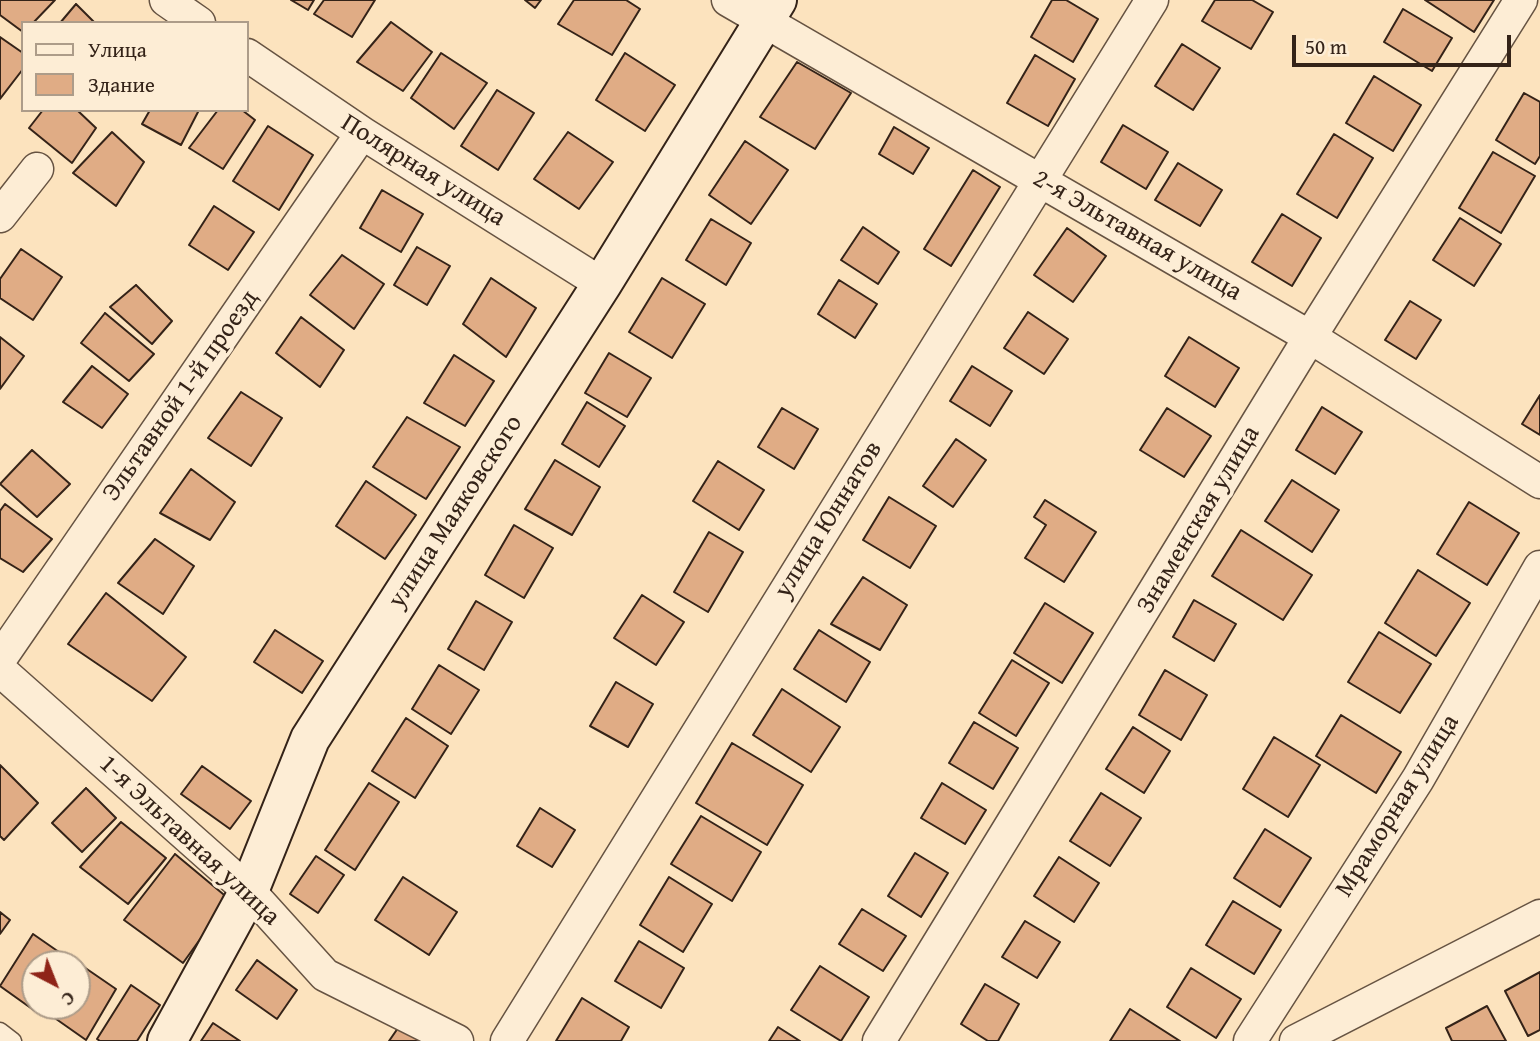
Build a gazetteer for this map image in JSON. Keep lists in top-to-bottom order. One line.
{"streets":{"street":["Полярная улица","2-я Эльтавная улица","Эльтавной 1-й проезд","улица Маяковского","улица Юннатов","Знаменская улица","Мраморная улица","1-я Эльтавная улица"]},"crossings":[["Полярная улица","Эльтавной 1-й проезд"],["Полярная улица","улица Маяковского"],["2-я Эльтавная улица","улица Маяковского"],["2-я Эльтавная улица","улица Юннатов"],["2-я Эльтавная улица","Знаменская улица"],["улица Маяковского","1-я Эльтавная улица"]],"legend":["Улица","Здание"],"scale_bar":"50 m","north":"bottom right"}
